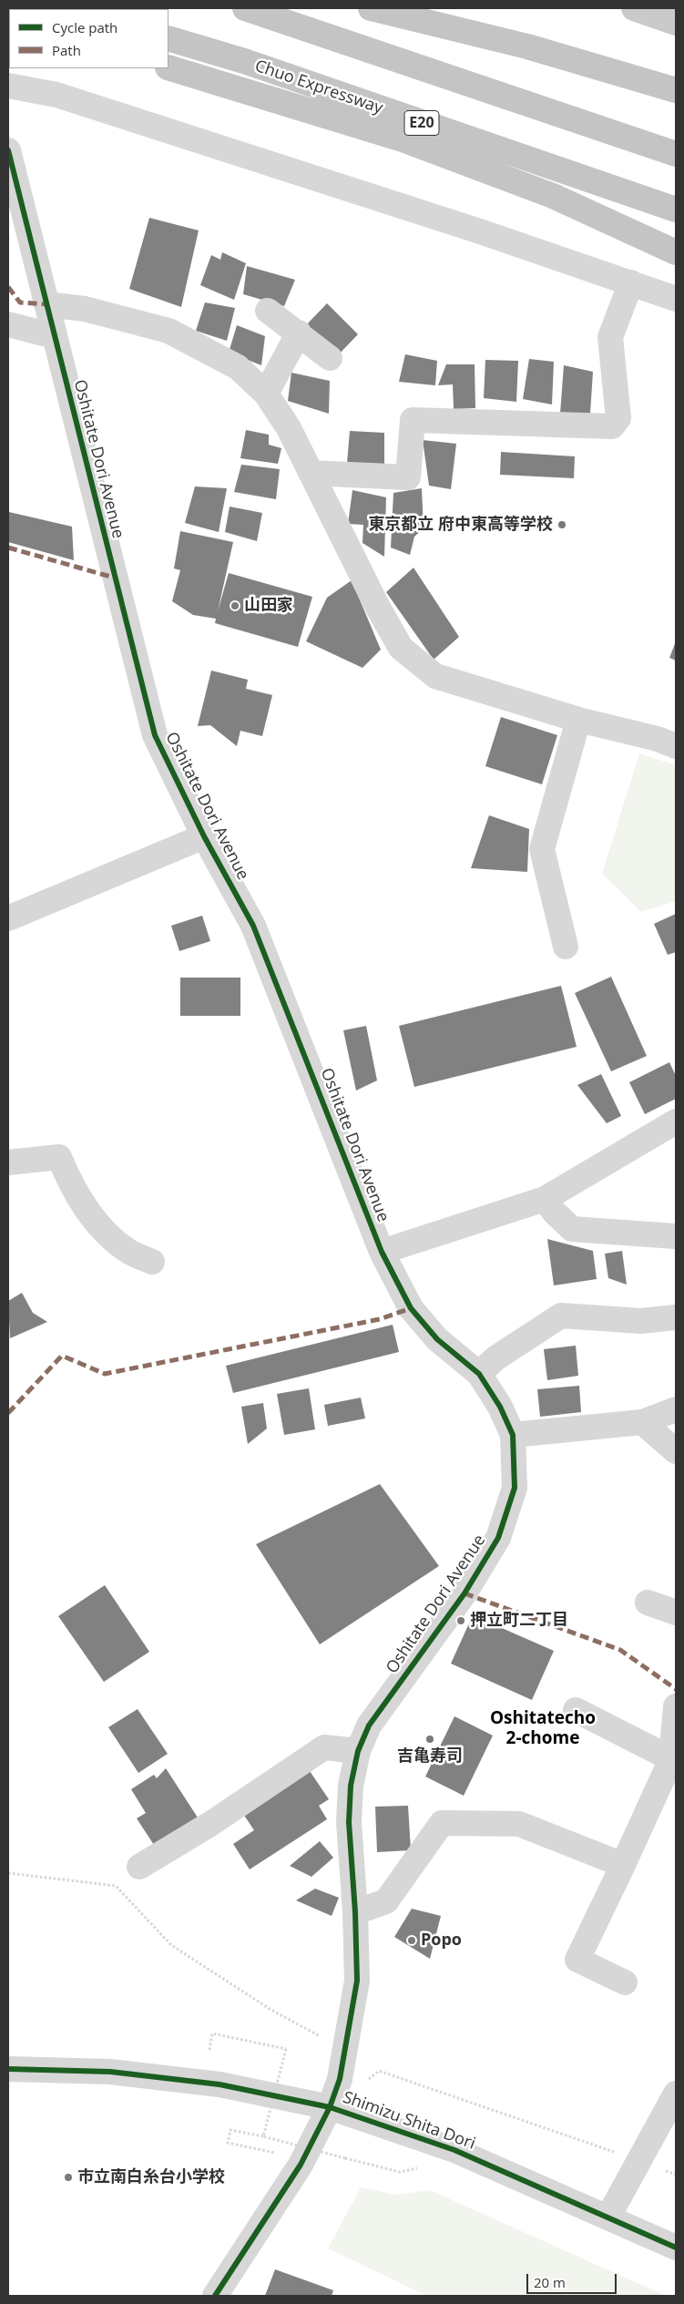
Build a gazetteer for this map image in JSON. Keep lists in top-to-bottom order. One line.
{"streets":{"highway":["Chuo Expressway","E20"],"street":["Oshitate Dori Avenue","Shimizu Shita Dori"]},"crossings":[["Oshitate Dori Avenue","Shimizu Shita Dori"]],"districts":["Oshitatecho 2-chome"],"places":["東京都立 府中東高等学校","山田家","押立町二丁目","吉亀寿司","Popo","市立南白糸台小学校"],"legend":["Cycle path","Path"],"scale_bar":"20 m"}
